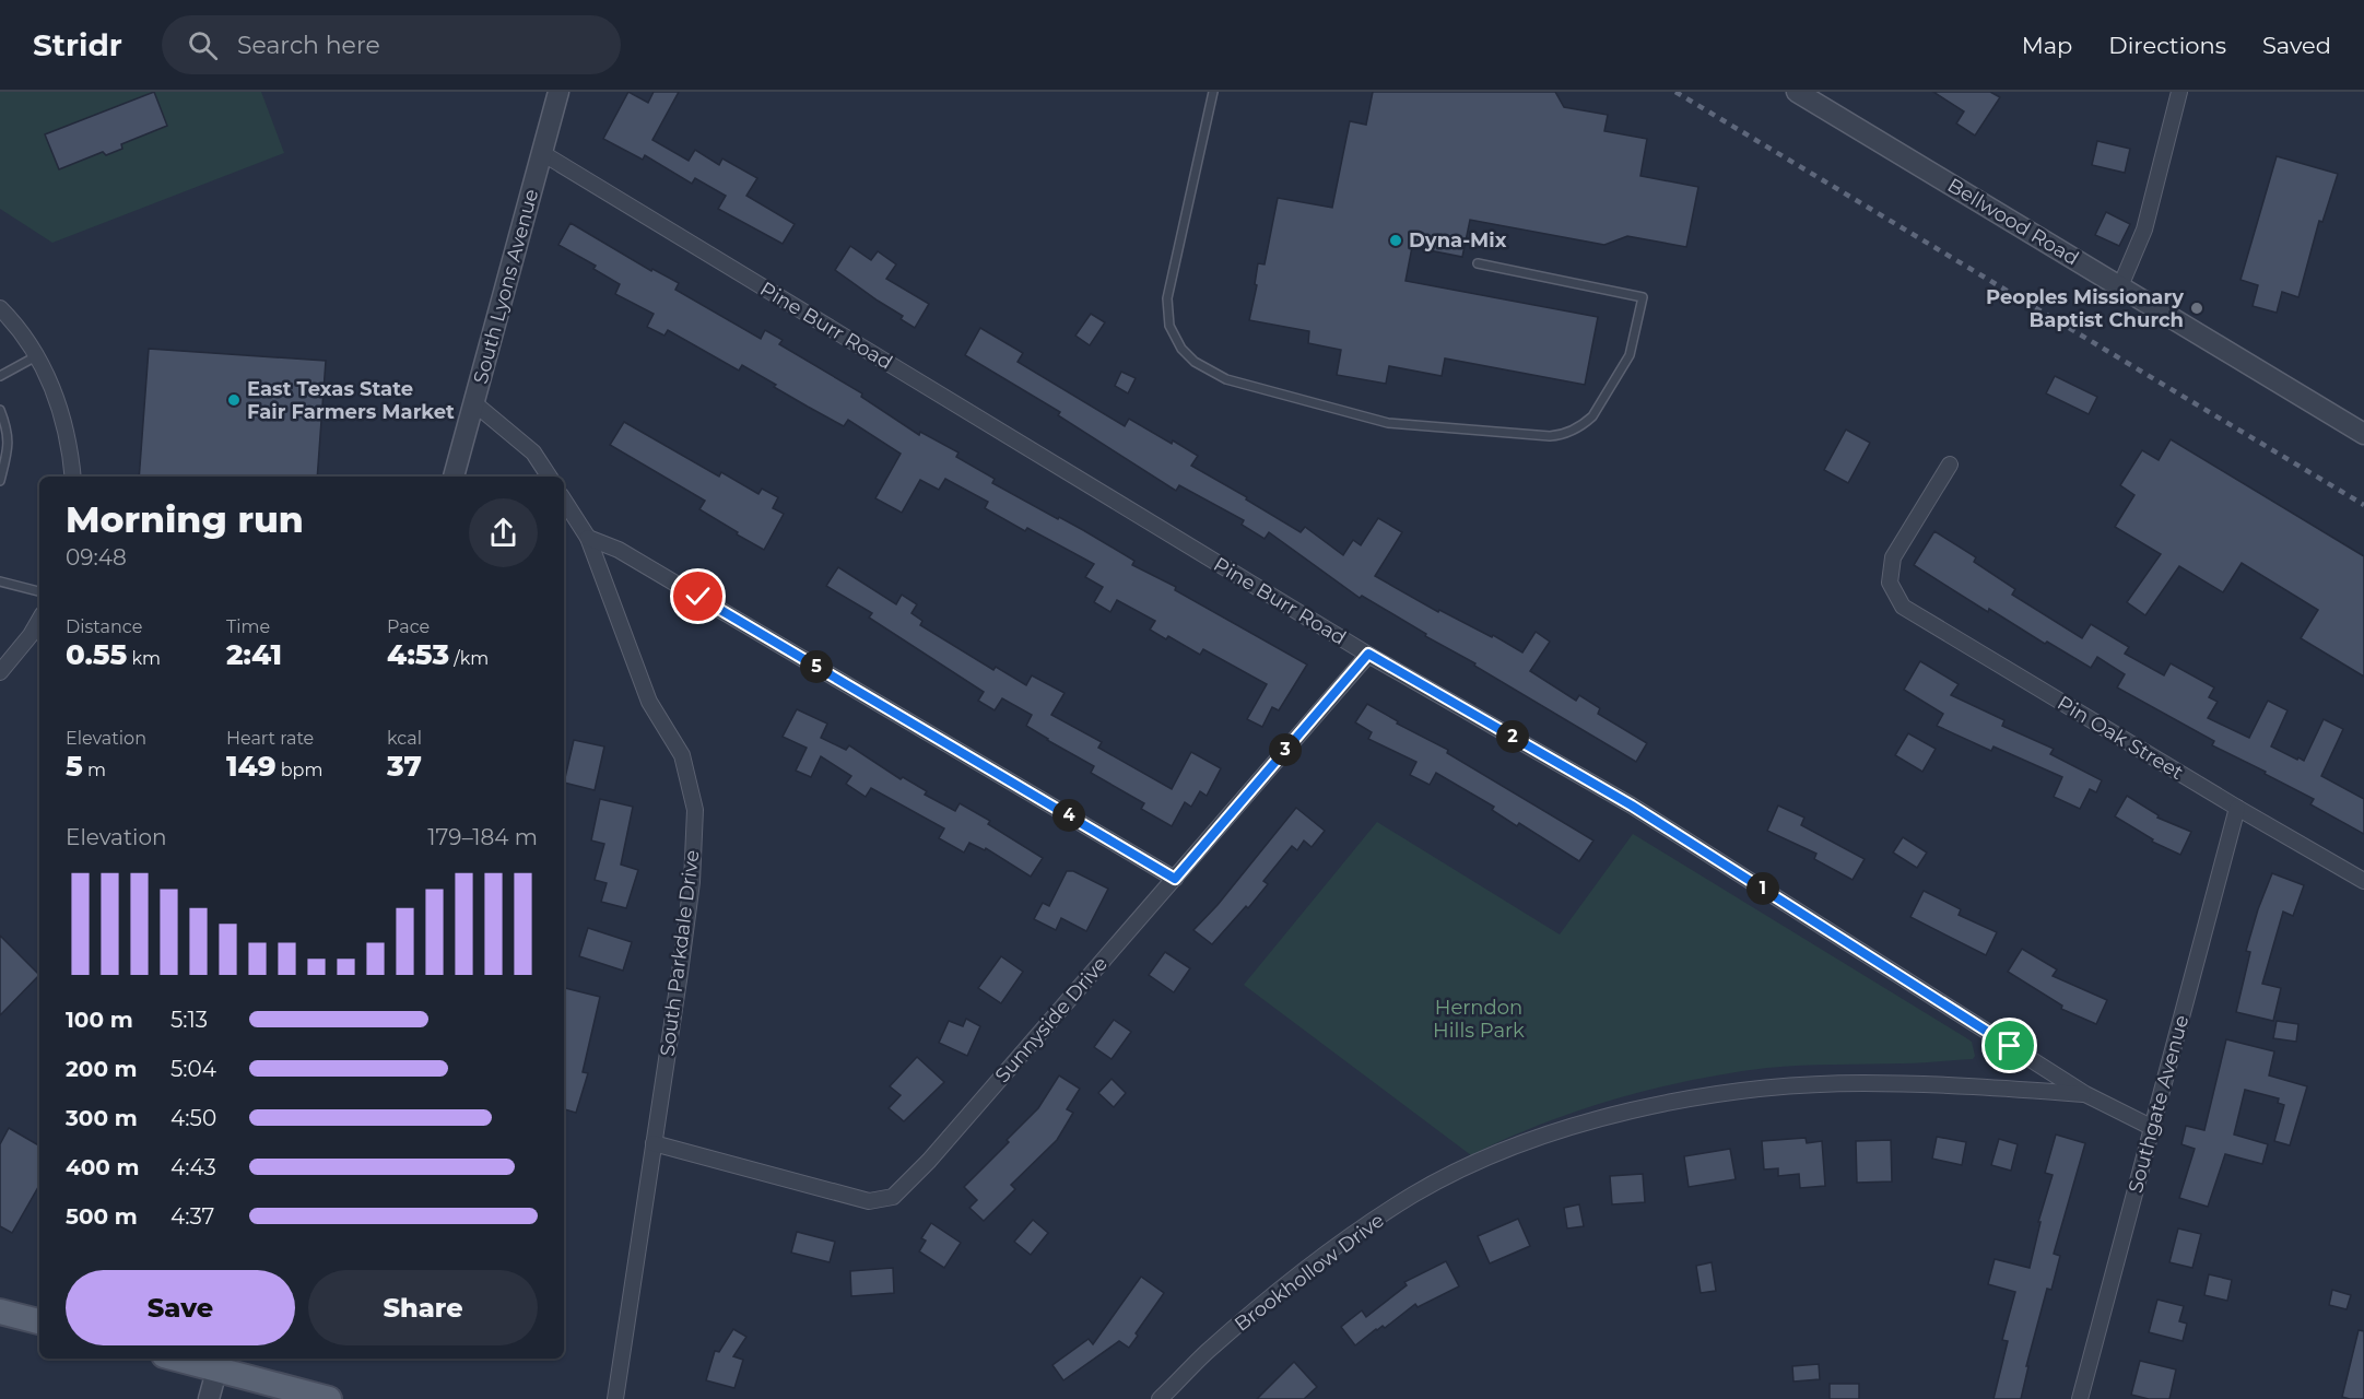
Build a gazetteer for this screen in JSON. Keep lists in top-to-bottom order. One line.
{"streets":{"street":["Bellwood Road","South Lyons Avenue","Pine Burr Road","Pin Oak Street","South Parkdale Drive","Sunnyside Drive","Southgate Avenue","Brookhollow Drive"]},"crossings":[["South Lyons Avenue","Pine Burr Road"],["Pine Burr Road","Sunnyside Drive"],["Pine Burr Road","Southgate Avenue"],["Pine Burr Road","Brookhollow Drive"],["Pin Oak Street","Southgate Avenue"],["South Parkdale Drive","Sunnyside Drive"]],"parks":["Herndon Hills Park"],"places":["Dyna-Mix","Peoples Missionary Baptist Church","East Texas State Fair Farmers Market"],"page":{"header":"Stridr","search":"Search here","nav":["Map","Directions","Saved"],"heading":["Morning run","09:48"],"stats":[["Distance","0.55 km"],["Time","2:41"],["Pace","4:53 /km"],["Elevation","5 m"],["Heart rate","149 bpm"],["kcal","37"]],"pins":["5","2","3","4","1"],"chart":["Elevation","179–184 m"],"list":[{"name":"100 m","note":"5:13"},{"name":"200 m","note":"5:04"},{"name":"300 m","note":"4:50"},{"name":"400 m","note":"4:43"},{"name":"500 m","note":"4:37"}],"buttons":["Save","Share"]}}
